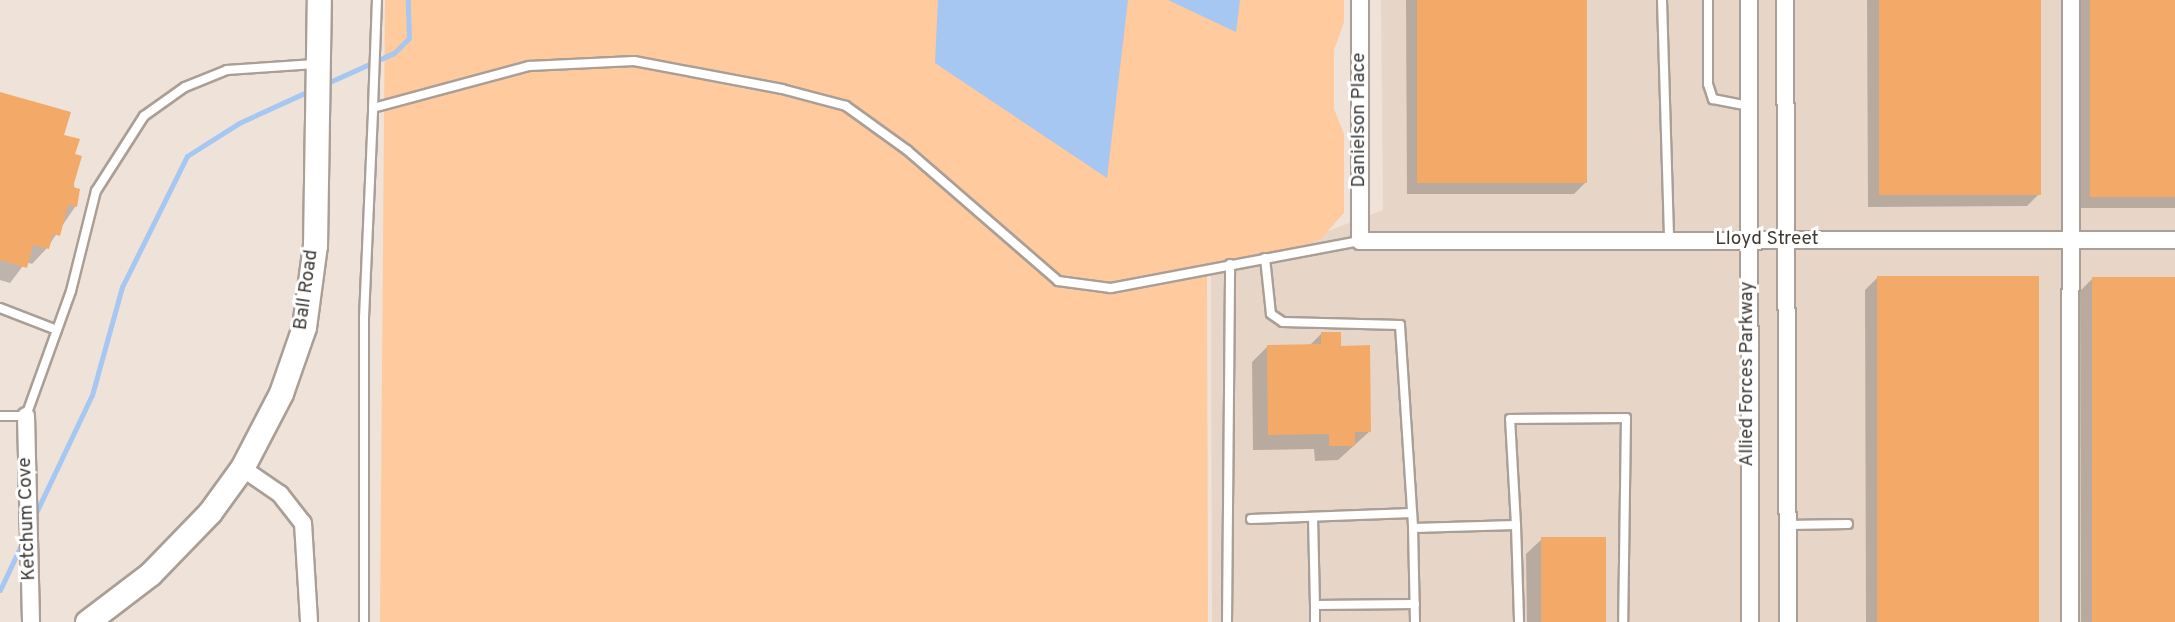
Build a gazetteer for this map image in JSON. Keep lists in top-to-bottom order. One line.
{"streets":{"main road":["Ball Road"],"street":["Danielson Place","Lloyd Street","Allied Forces Parkway","Ketchum Cove"]},"crossings":[["Danielson Place","Lloyd Street"],["Lloyd Street","Allied Forces Parkway"]]}
